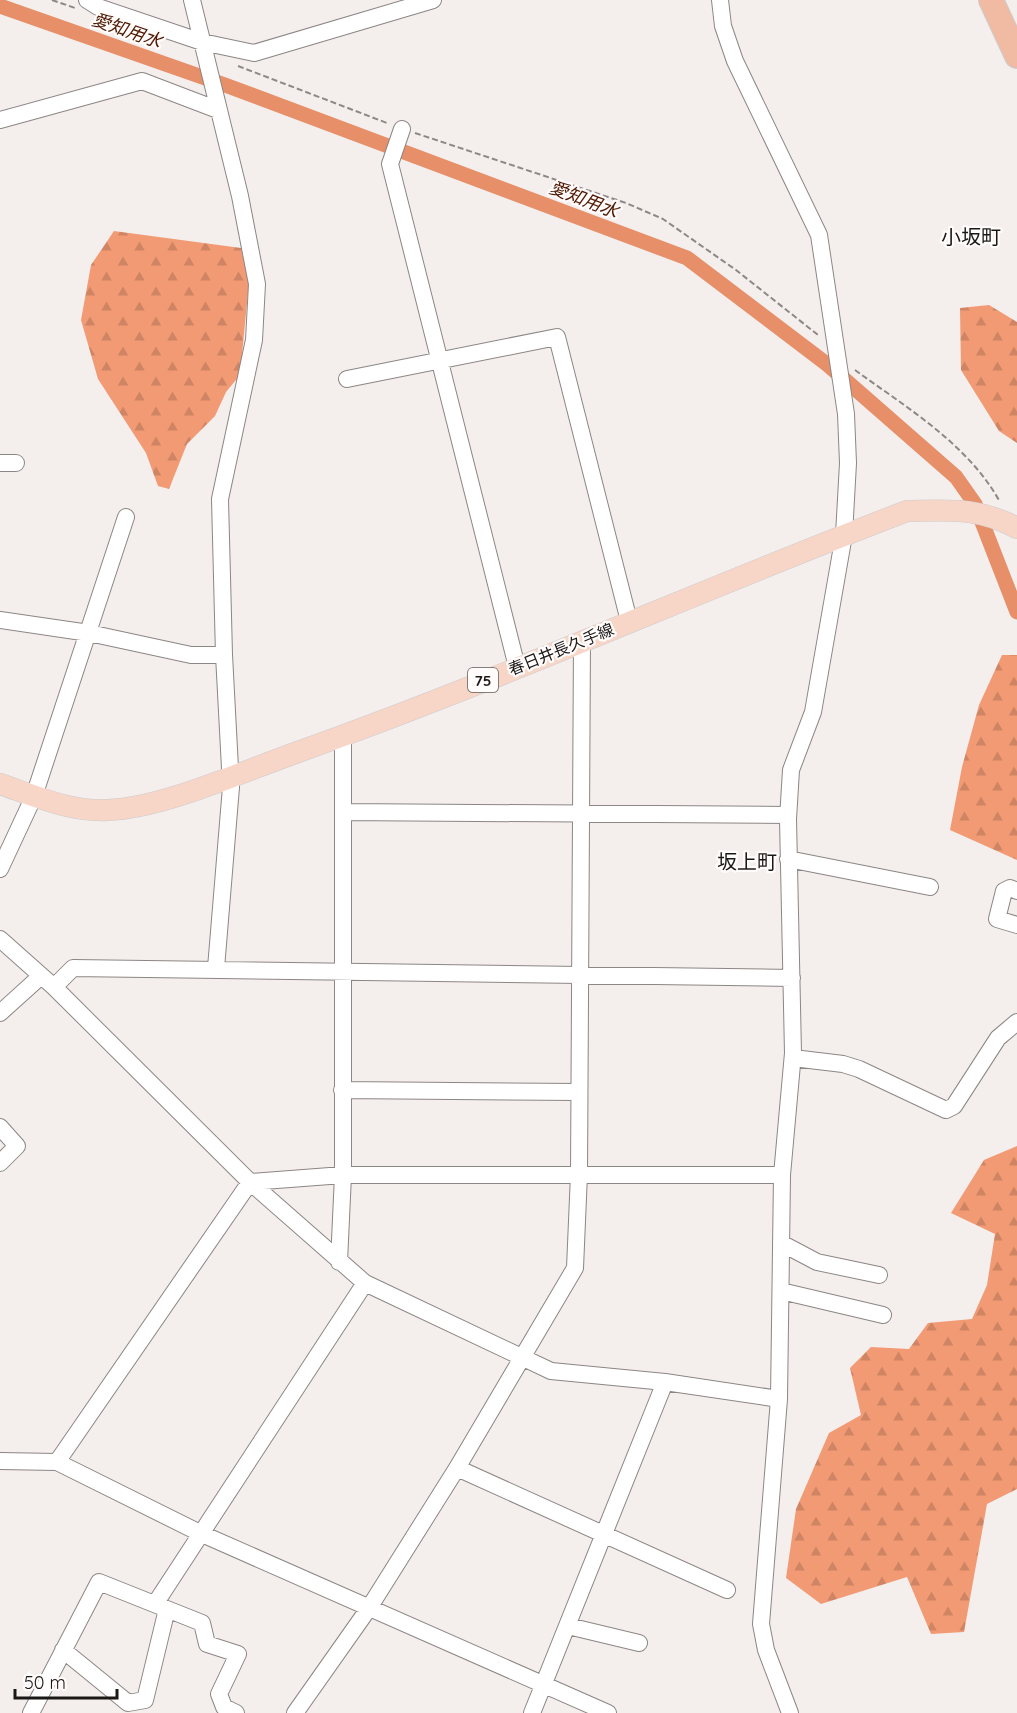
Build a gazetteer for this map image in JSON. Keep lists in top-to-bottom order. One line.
{"streets":{"main road":["春日井長久手線","75"]},"districts":["小坂町","坂上町"],"water":["愛知用水"],"scale_bar":"50 m"}
